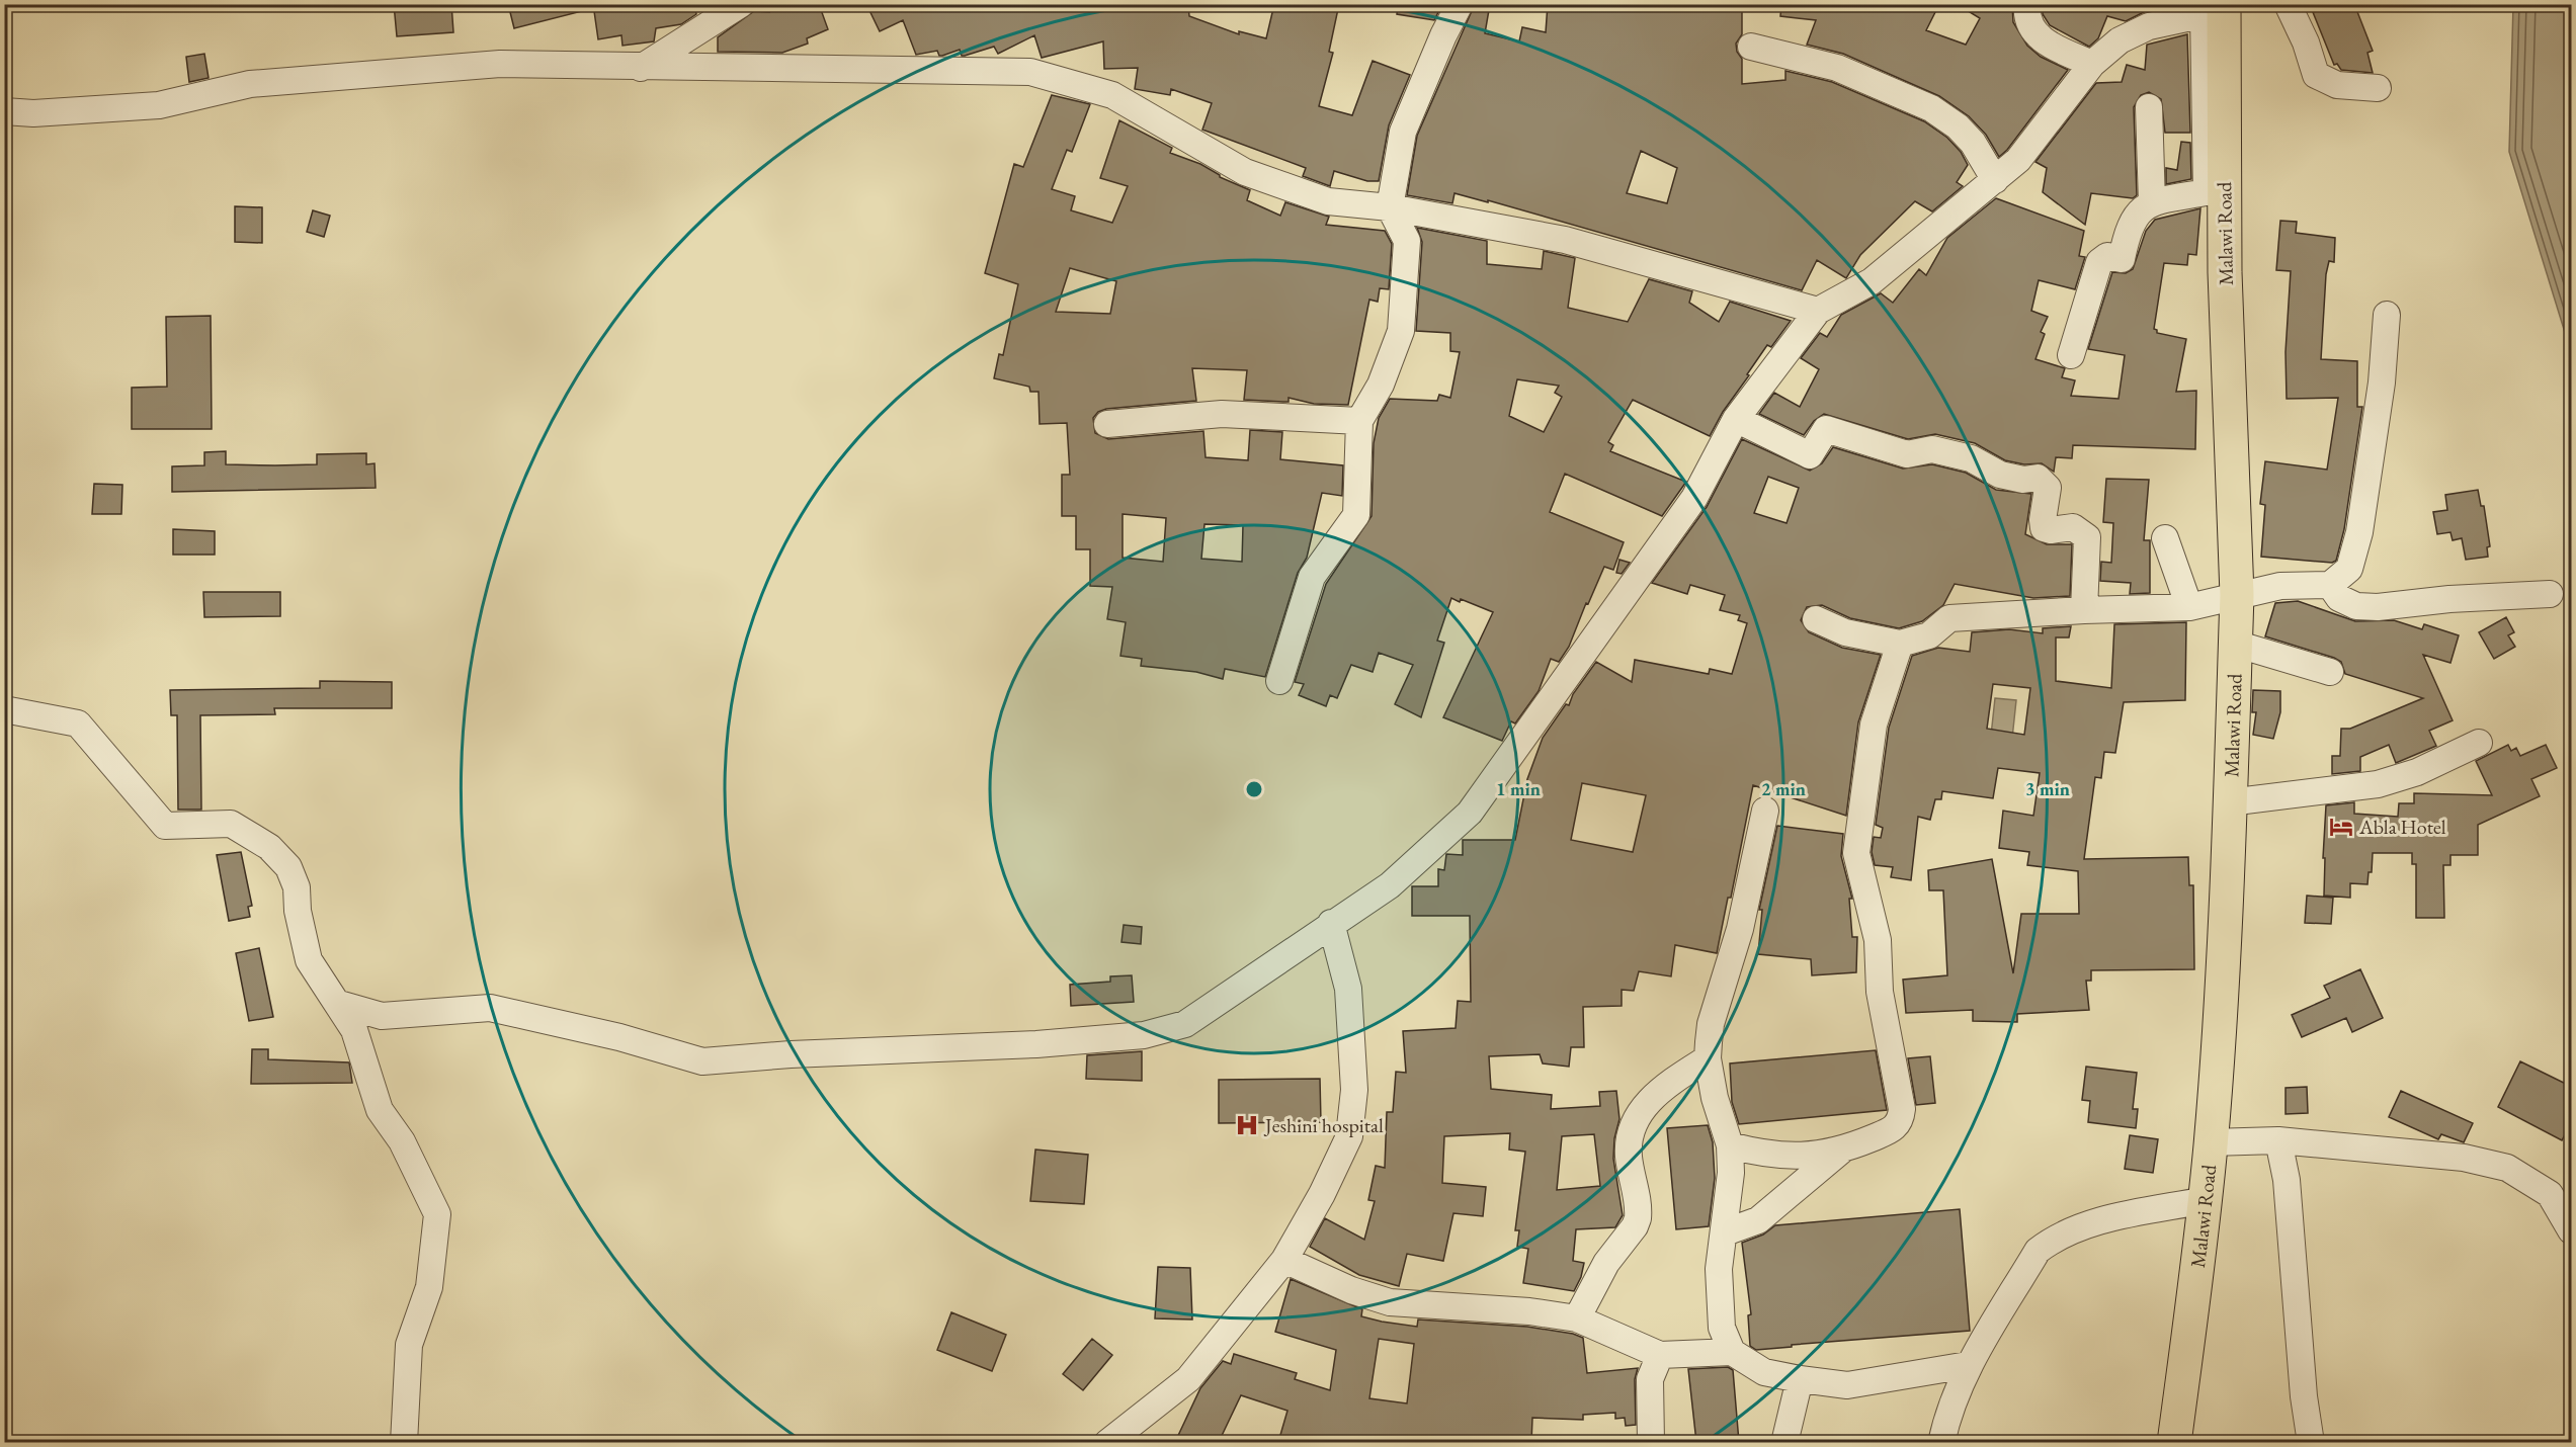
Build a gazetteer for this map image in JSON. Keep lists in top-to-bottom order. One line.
{"streets":{"main road":["Malawi Road"]},"places":{"hotel":["Abla Hotel"],"hospital":["Jeshini hospital"]},"rings":["1 min","2 min","3 min"]}
